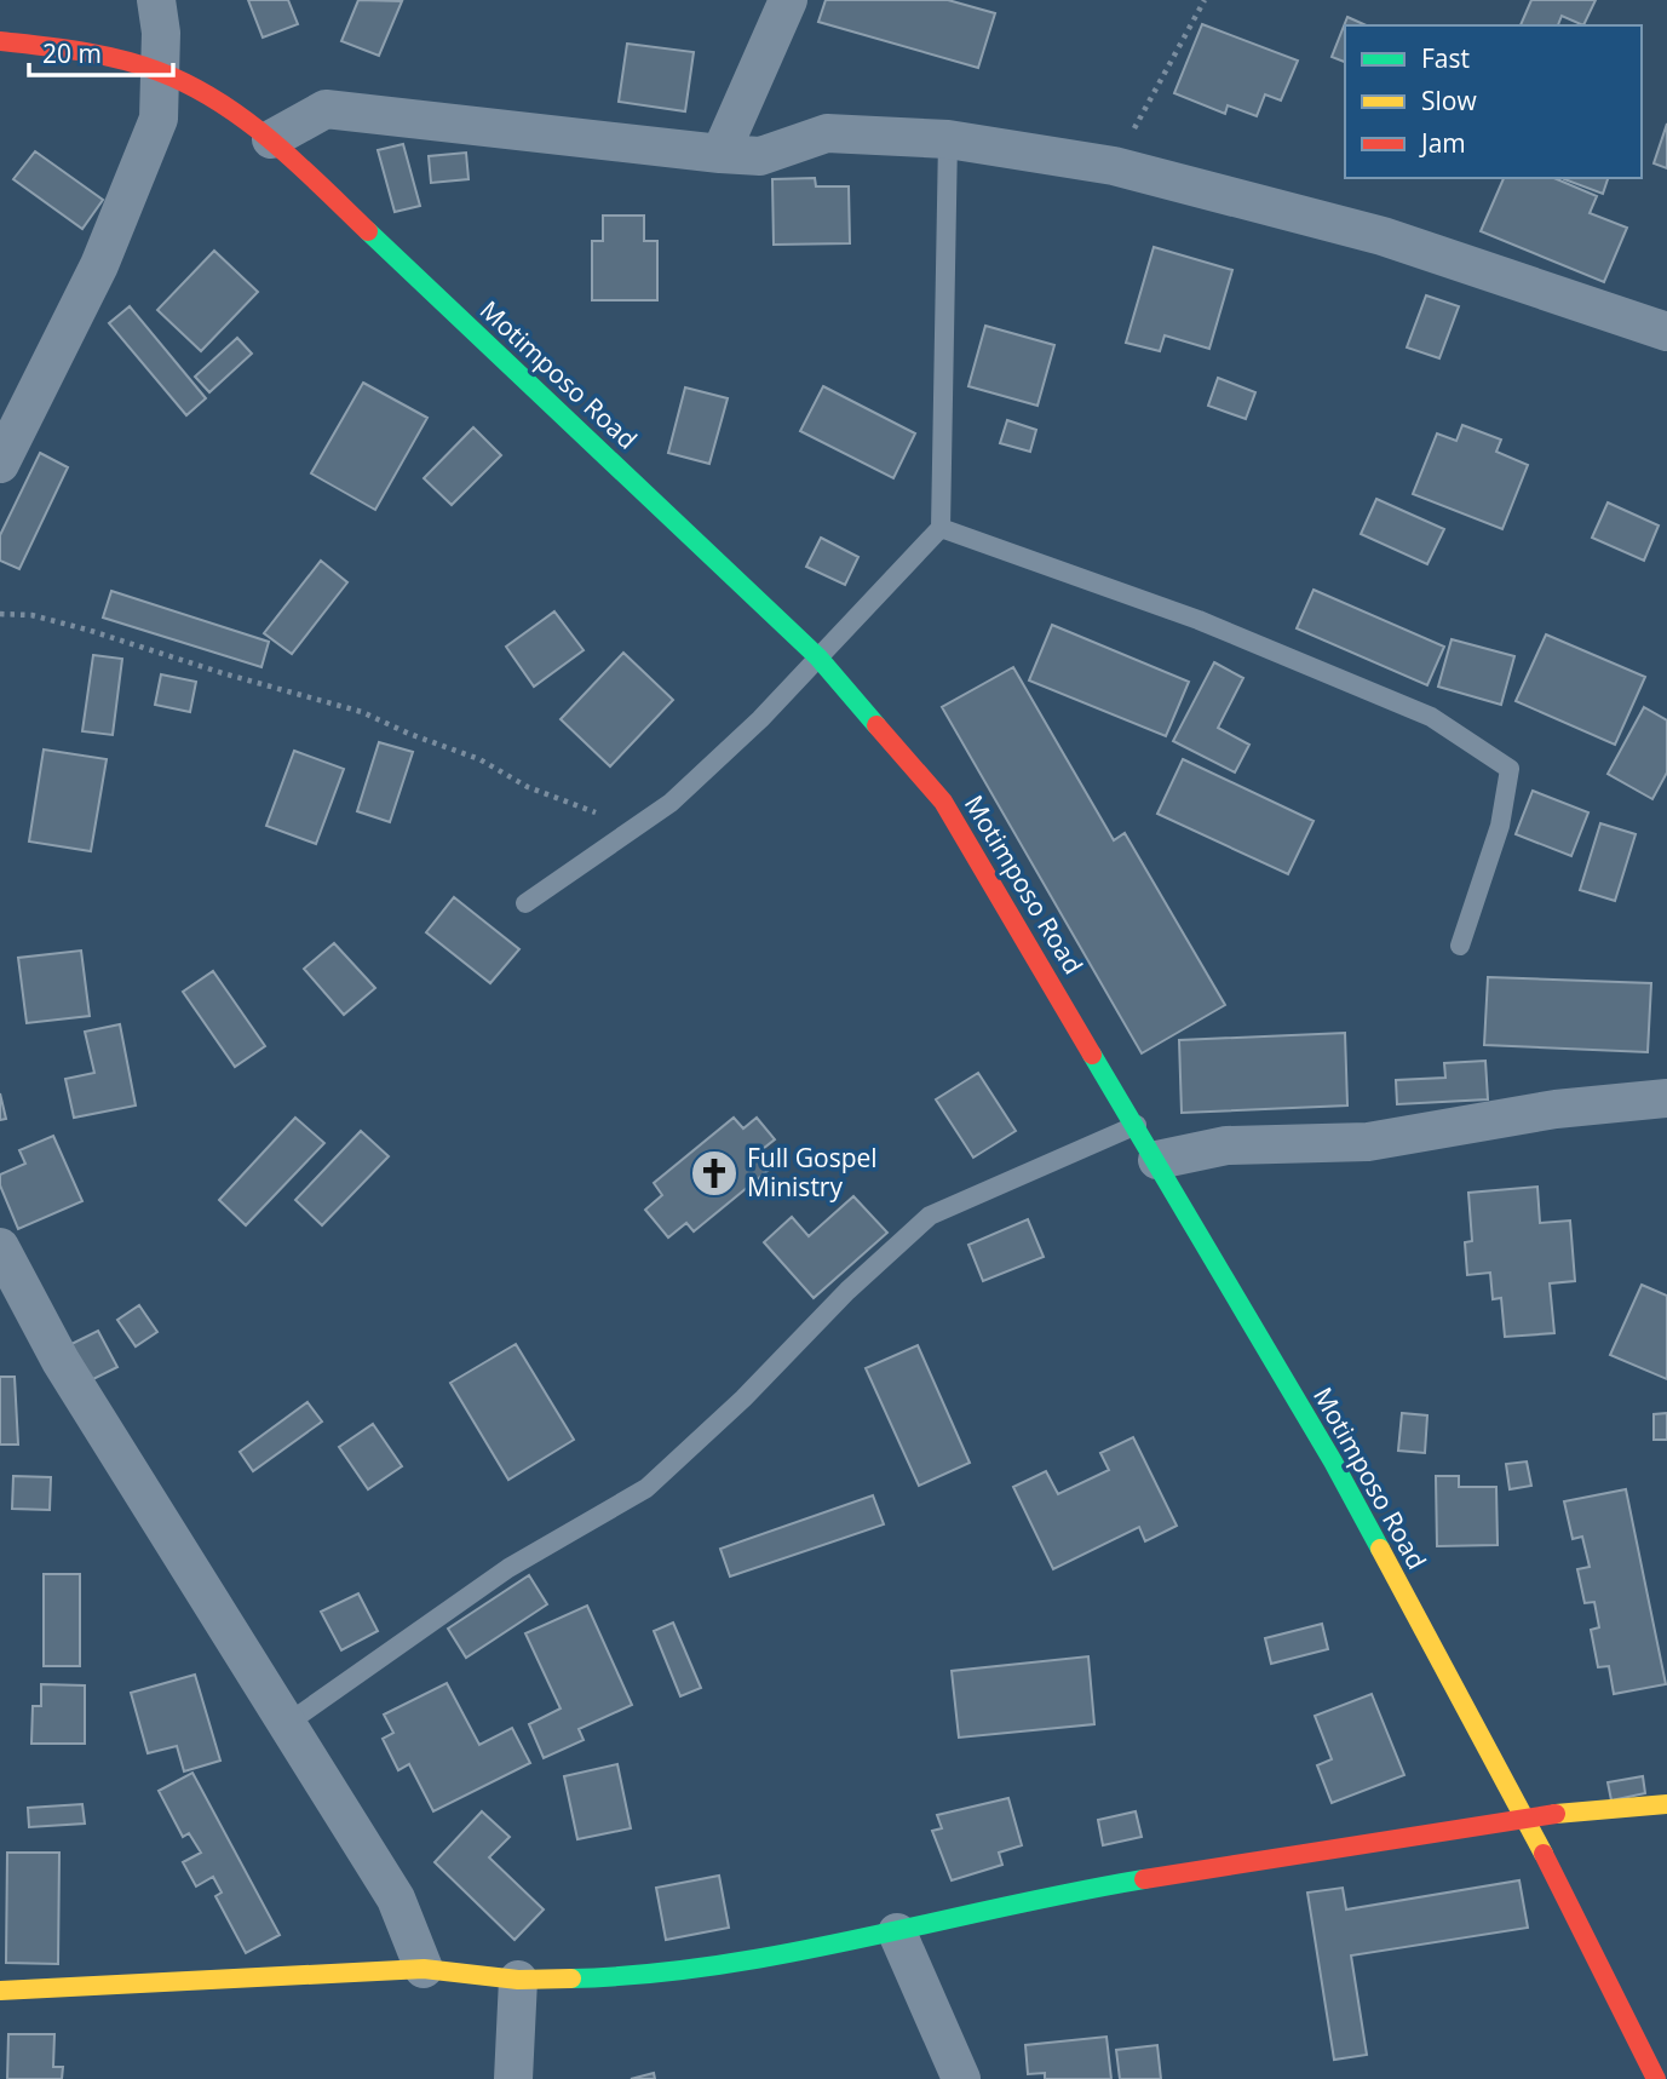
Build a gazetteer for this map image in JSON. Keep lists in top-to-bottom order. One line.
{"streets":{"street":["Motimposo Road"]},"places":{"church":["Full Gospel Ministry"]},"legend":["Fast","Slow","Jam"],"scale_bar":"20 m"}
